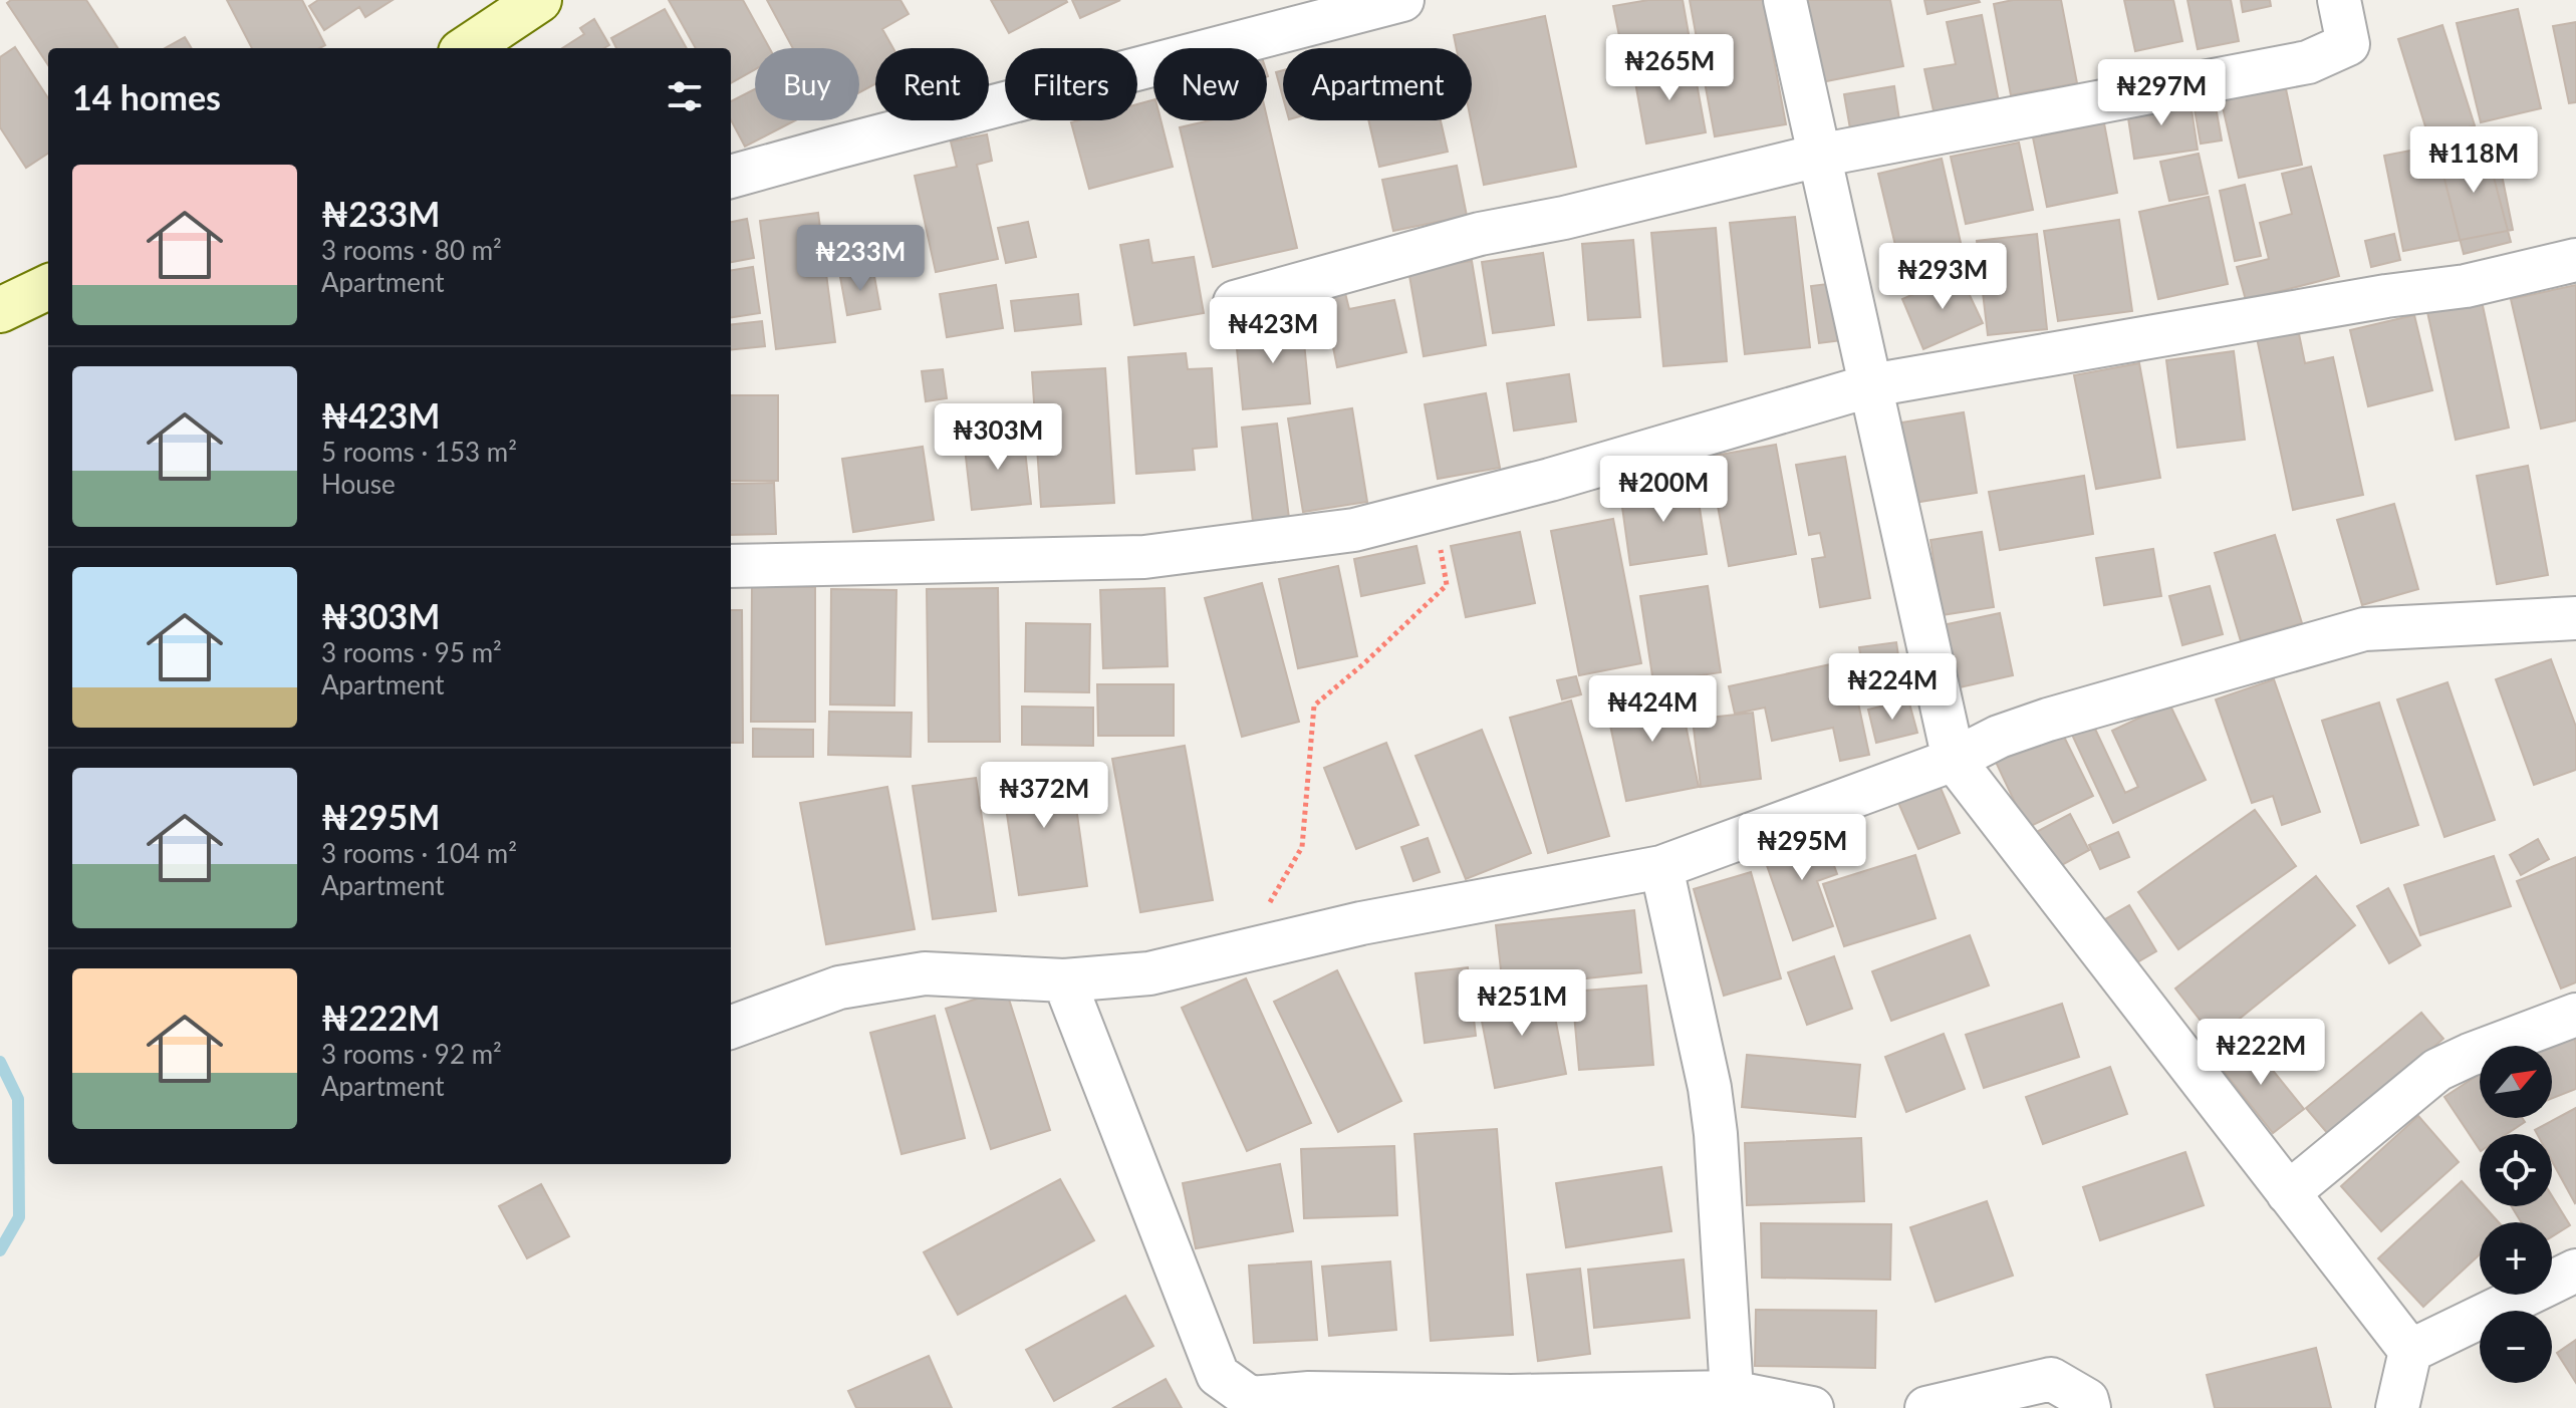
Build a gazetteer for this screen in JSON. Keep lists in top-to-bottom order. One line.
{"north":"top right","page":{"price":["₦265M","₦297M","₦118M","₦233M","₦293M","₦423M","₦303M","₦200M","₦224M","₦424M","₦372M","₦295M","₦251M","₦222M"],"chip":["Buy","Rent","Filters","New","Apartment"],"heading":"14 homes","list":[{"name":"₦233M","note":"3 rooms · 80 m² · Apartment"},{"name":"₦423M","note":"5 rooms · 153 m² · House"},{"name":"₦303M","note":"3 rooms · 95 m² · Apartment"},{"name":"₦295M","note":"3 rooms · 104 m² · Apartment"},{"name":"₦222M","note":"3 rooms · 92 m² · Apartment"}],"map_buttons":["+","−"]}}
